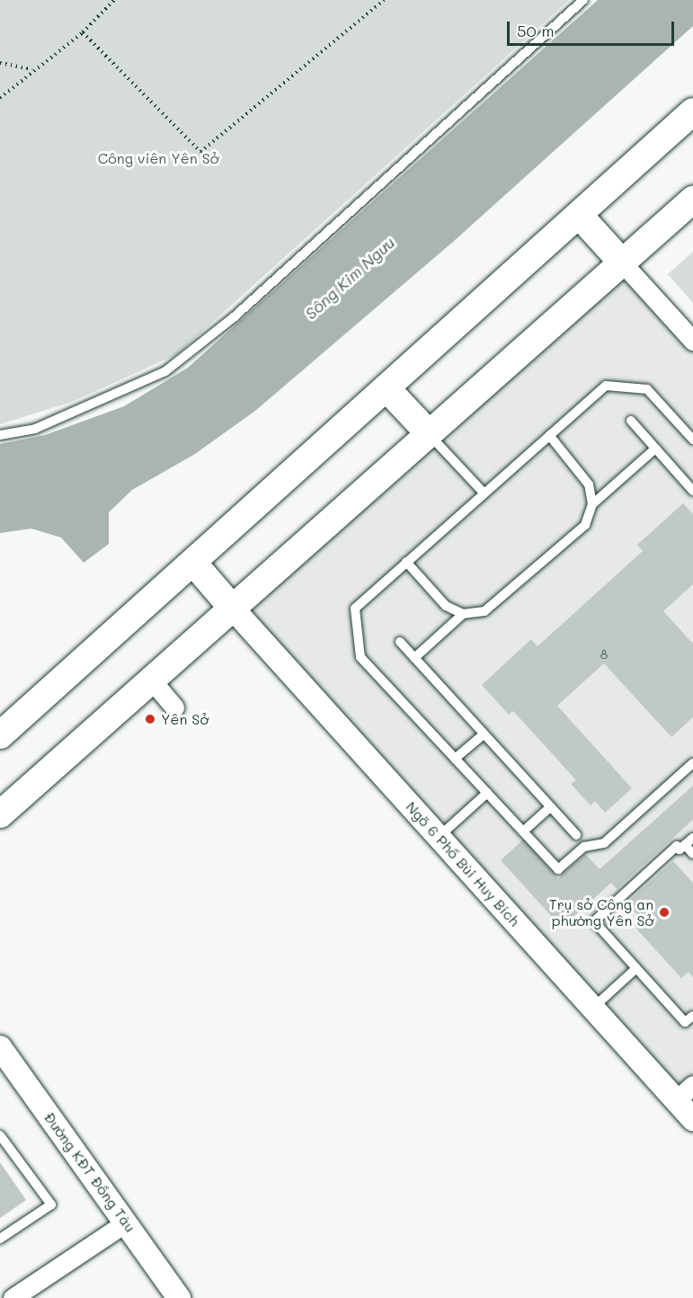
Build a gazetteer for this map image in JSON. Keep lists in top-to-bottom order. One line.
{"streets":{"street":["Ngõ 6 Phố Bùi Huy Bích","Đường KĐT Đồng Tàu"]},"water":["Sông Kim Ngưu"],"parks":["Công viên Yên Sở"],"places":["Yên Sở","Trụ sở Công an phường Yên Sở"],"house_numbers":["8"],"scale_bar":"50 m"}
